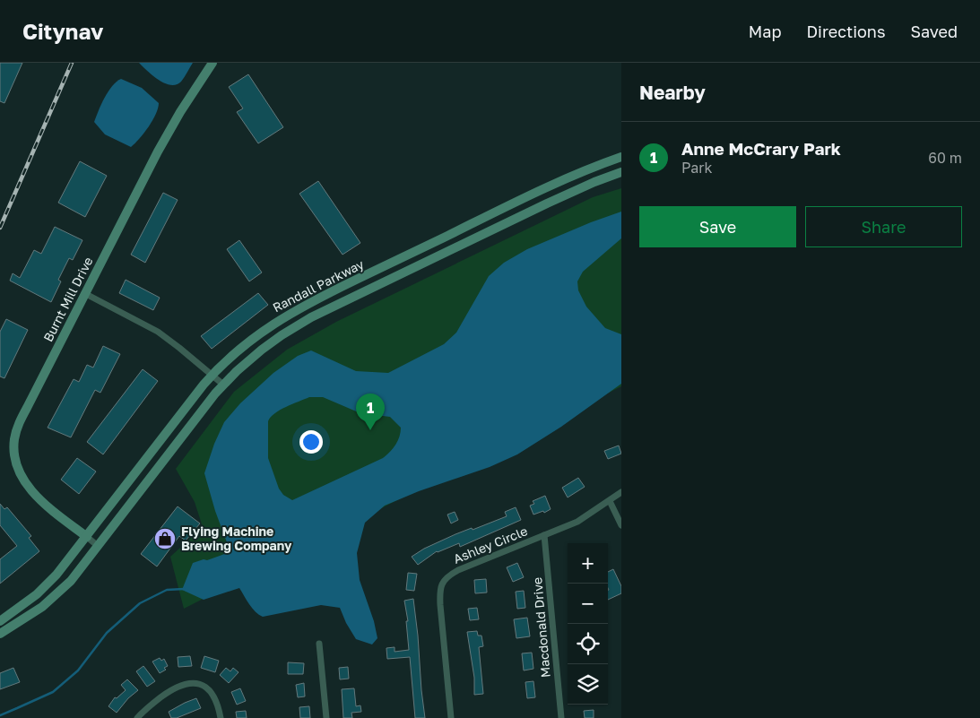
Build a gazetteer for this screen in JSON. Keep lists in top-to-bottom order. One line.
{"streets":{"main road":["Randall Parkway","Burnt Mill Drive"],"street":["Ashley Circle","Macdonald Drive"]},"crossings":[["Randall Parkway","Burnt Mill Drive"],["Ashley Circle","Macdonald Drive"]],"places":{"shop":["Flying Machine Brewing Company"]},"page":{"header":"Citynav","nav":["Map","Directions","Saved"],"heading":"Nearby","list":[{"mark":"1","name":"Anne McCrary Park","note":"Park","value":"60 m"}],"buttons":["Save","Share"],"pins":"1","map_buttons":["+","−"]}}
